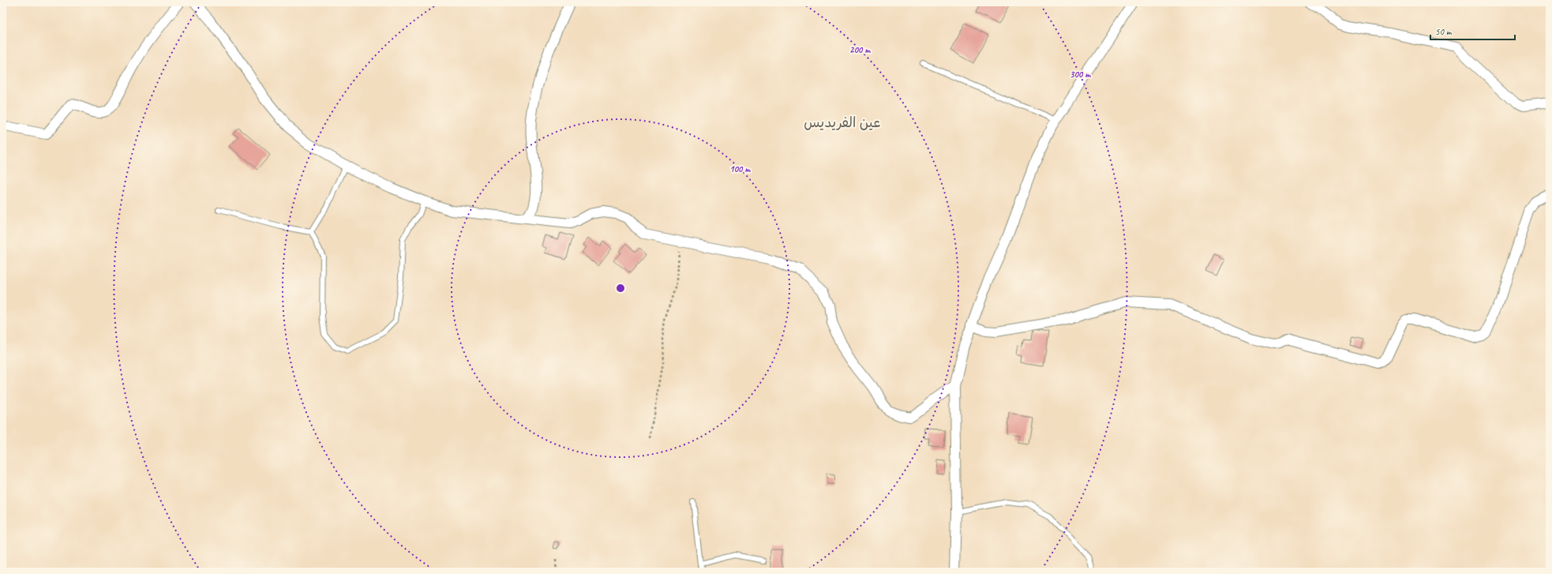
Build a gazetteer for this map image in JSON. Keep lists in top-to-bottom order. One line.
{"districts":["عين الفريديس"],"scale_bar":"50 m","rings":["200 m","300 m","100 m"]}
